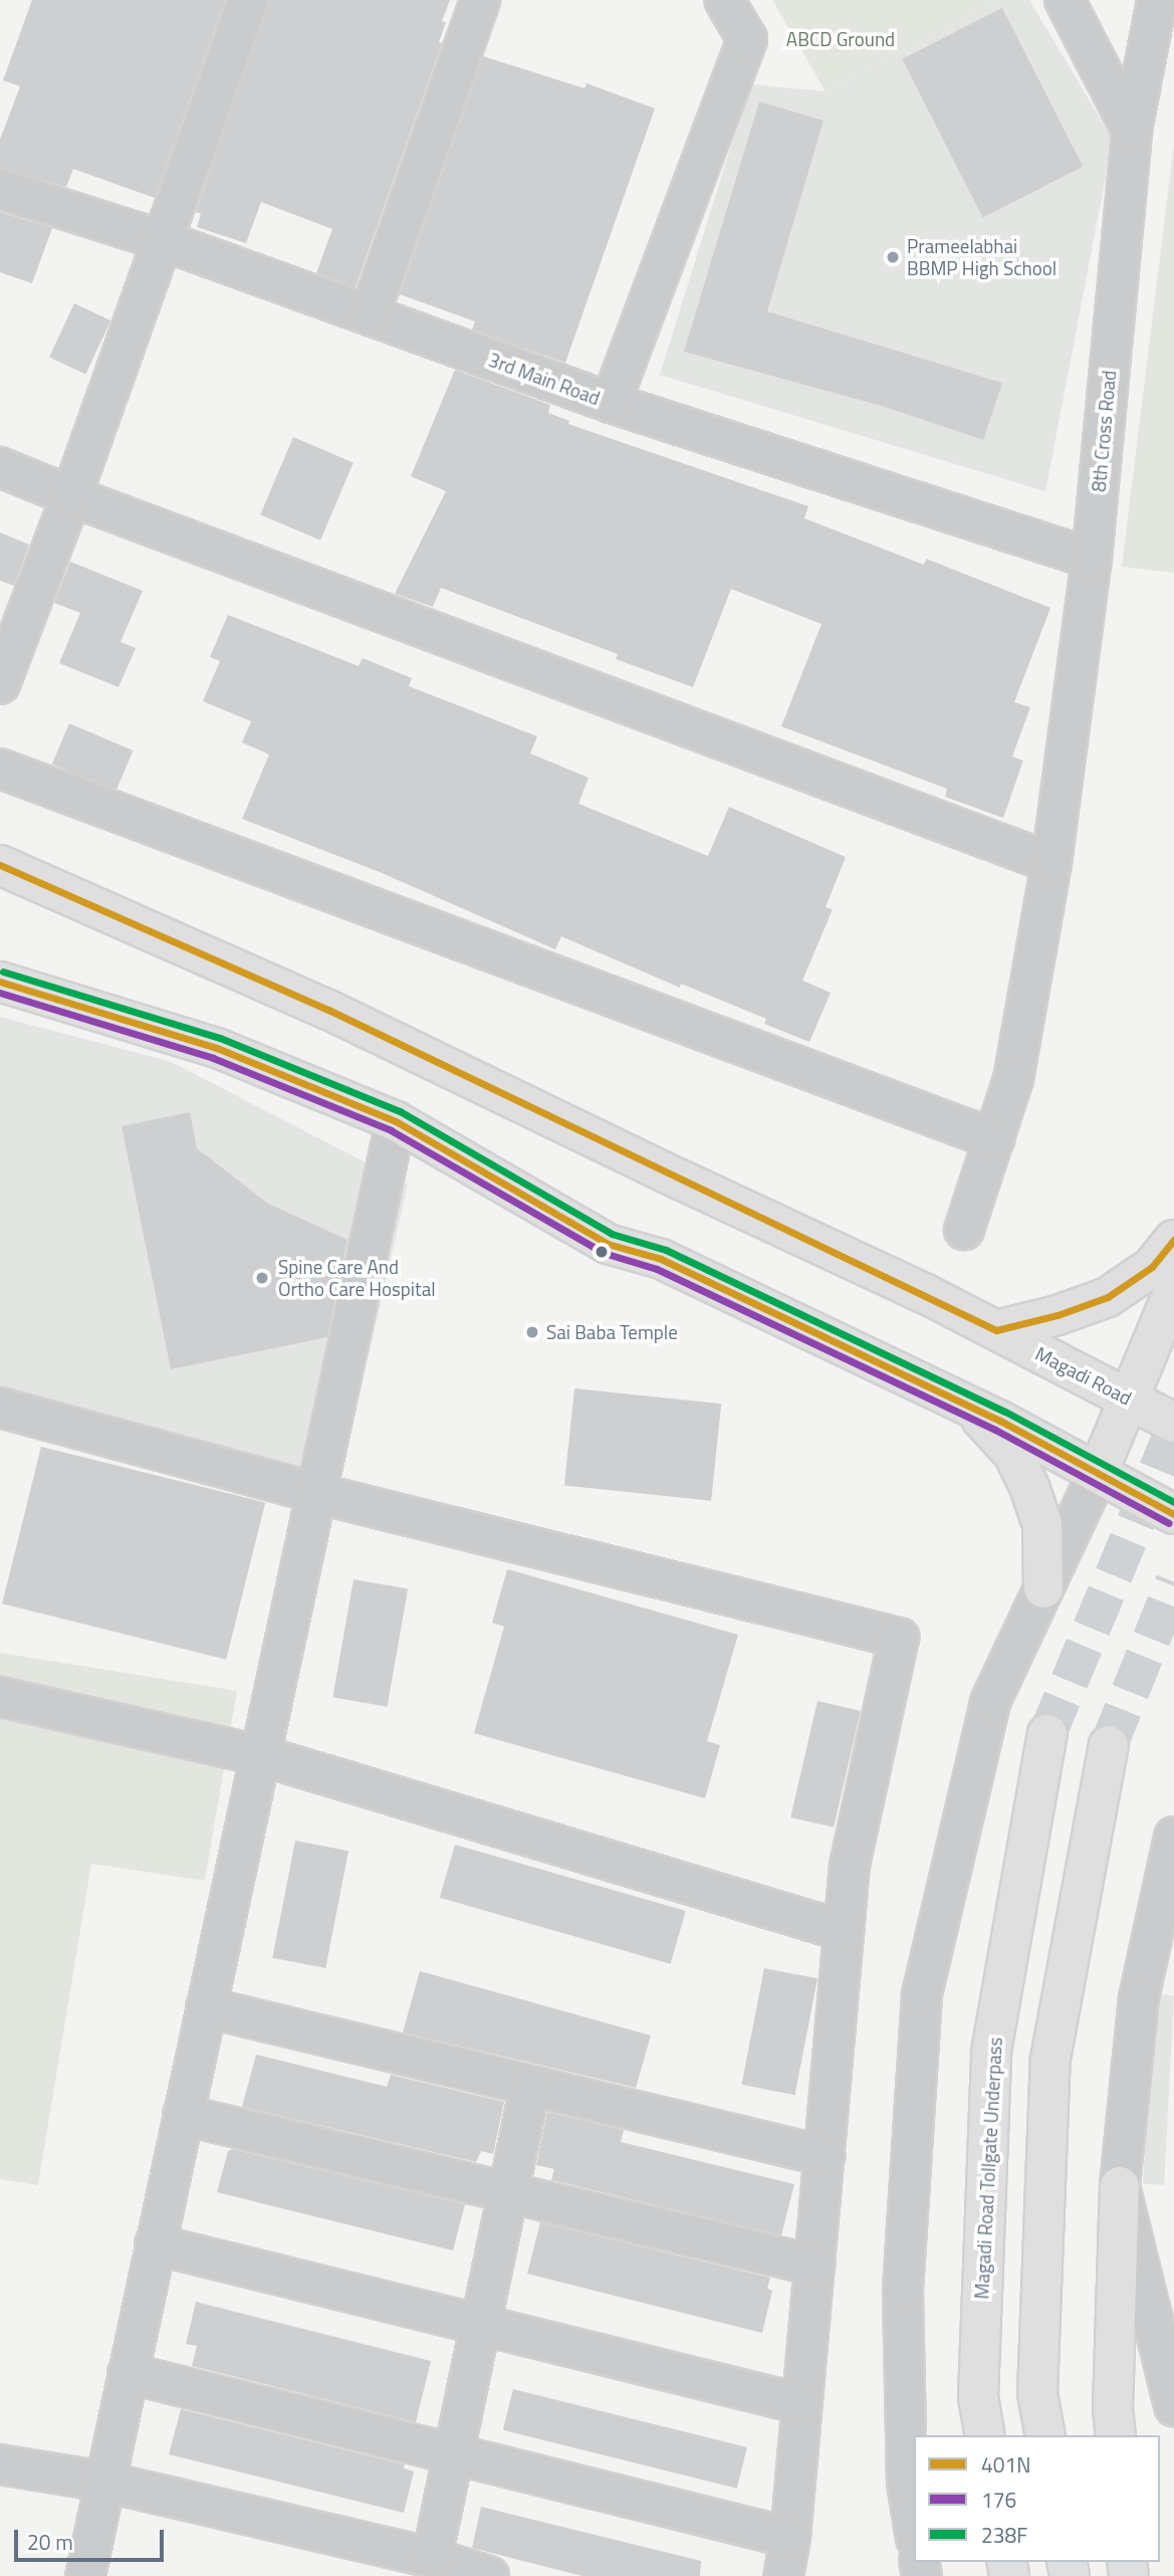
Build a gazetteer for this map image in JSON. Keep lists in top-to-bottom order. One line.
{"streets":{"main road":["Magadi Road","Magadi Road Tollgate Underpass"],"street":["3rd Main Road","8th Cross Road"]},"crossings":[["3rd Main Road","8th Cross Road"]],"parks":["ABCD Ground"],"places":["Prameelabhai BBMP High School","Spine Care And Ortho Care Hospital","Sai Baba Temple"],"lines":["transit line 401N","transit line 238F","transit line 176"],"legend":["401N","176","238F"],"scale_bar":"20 m"}
